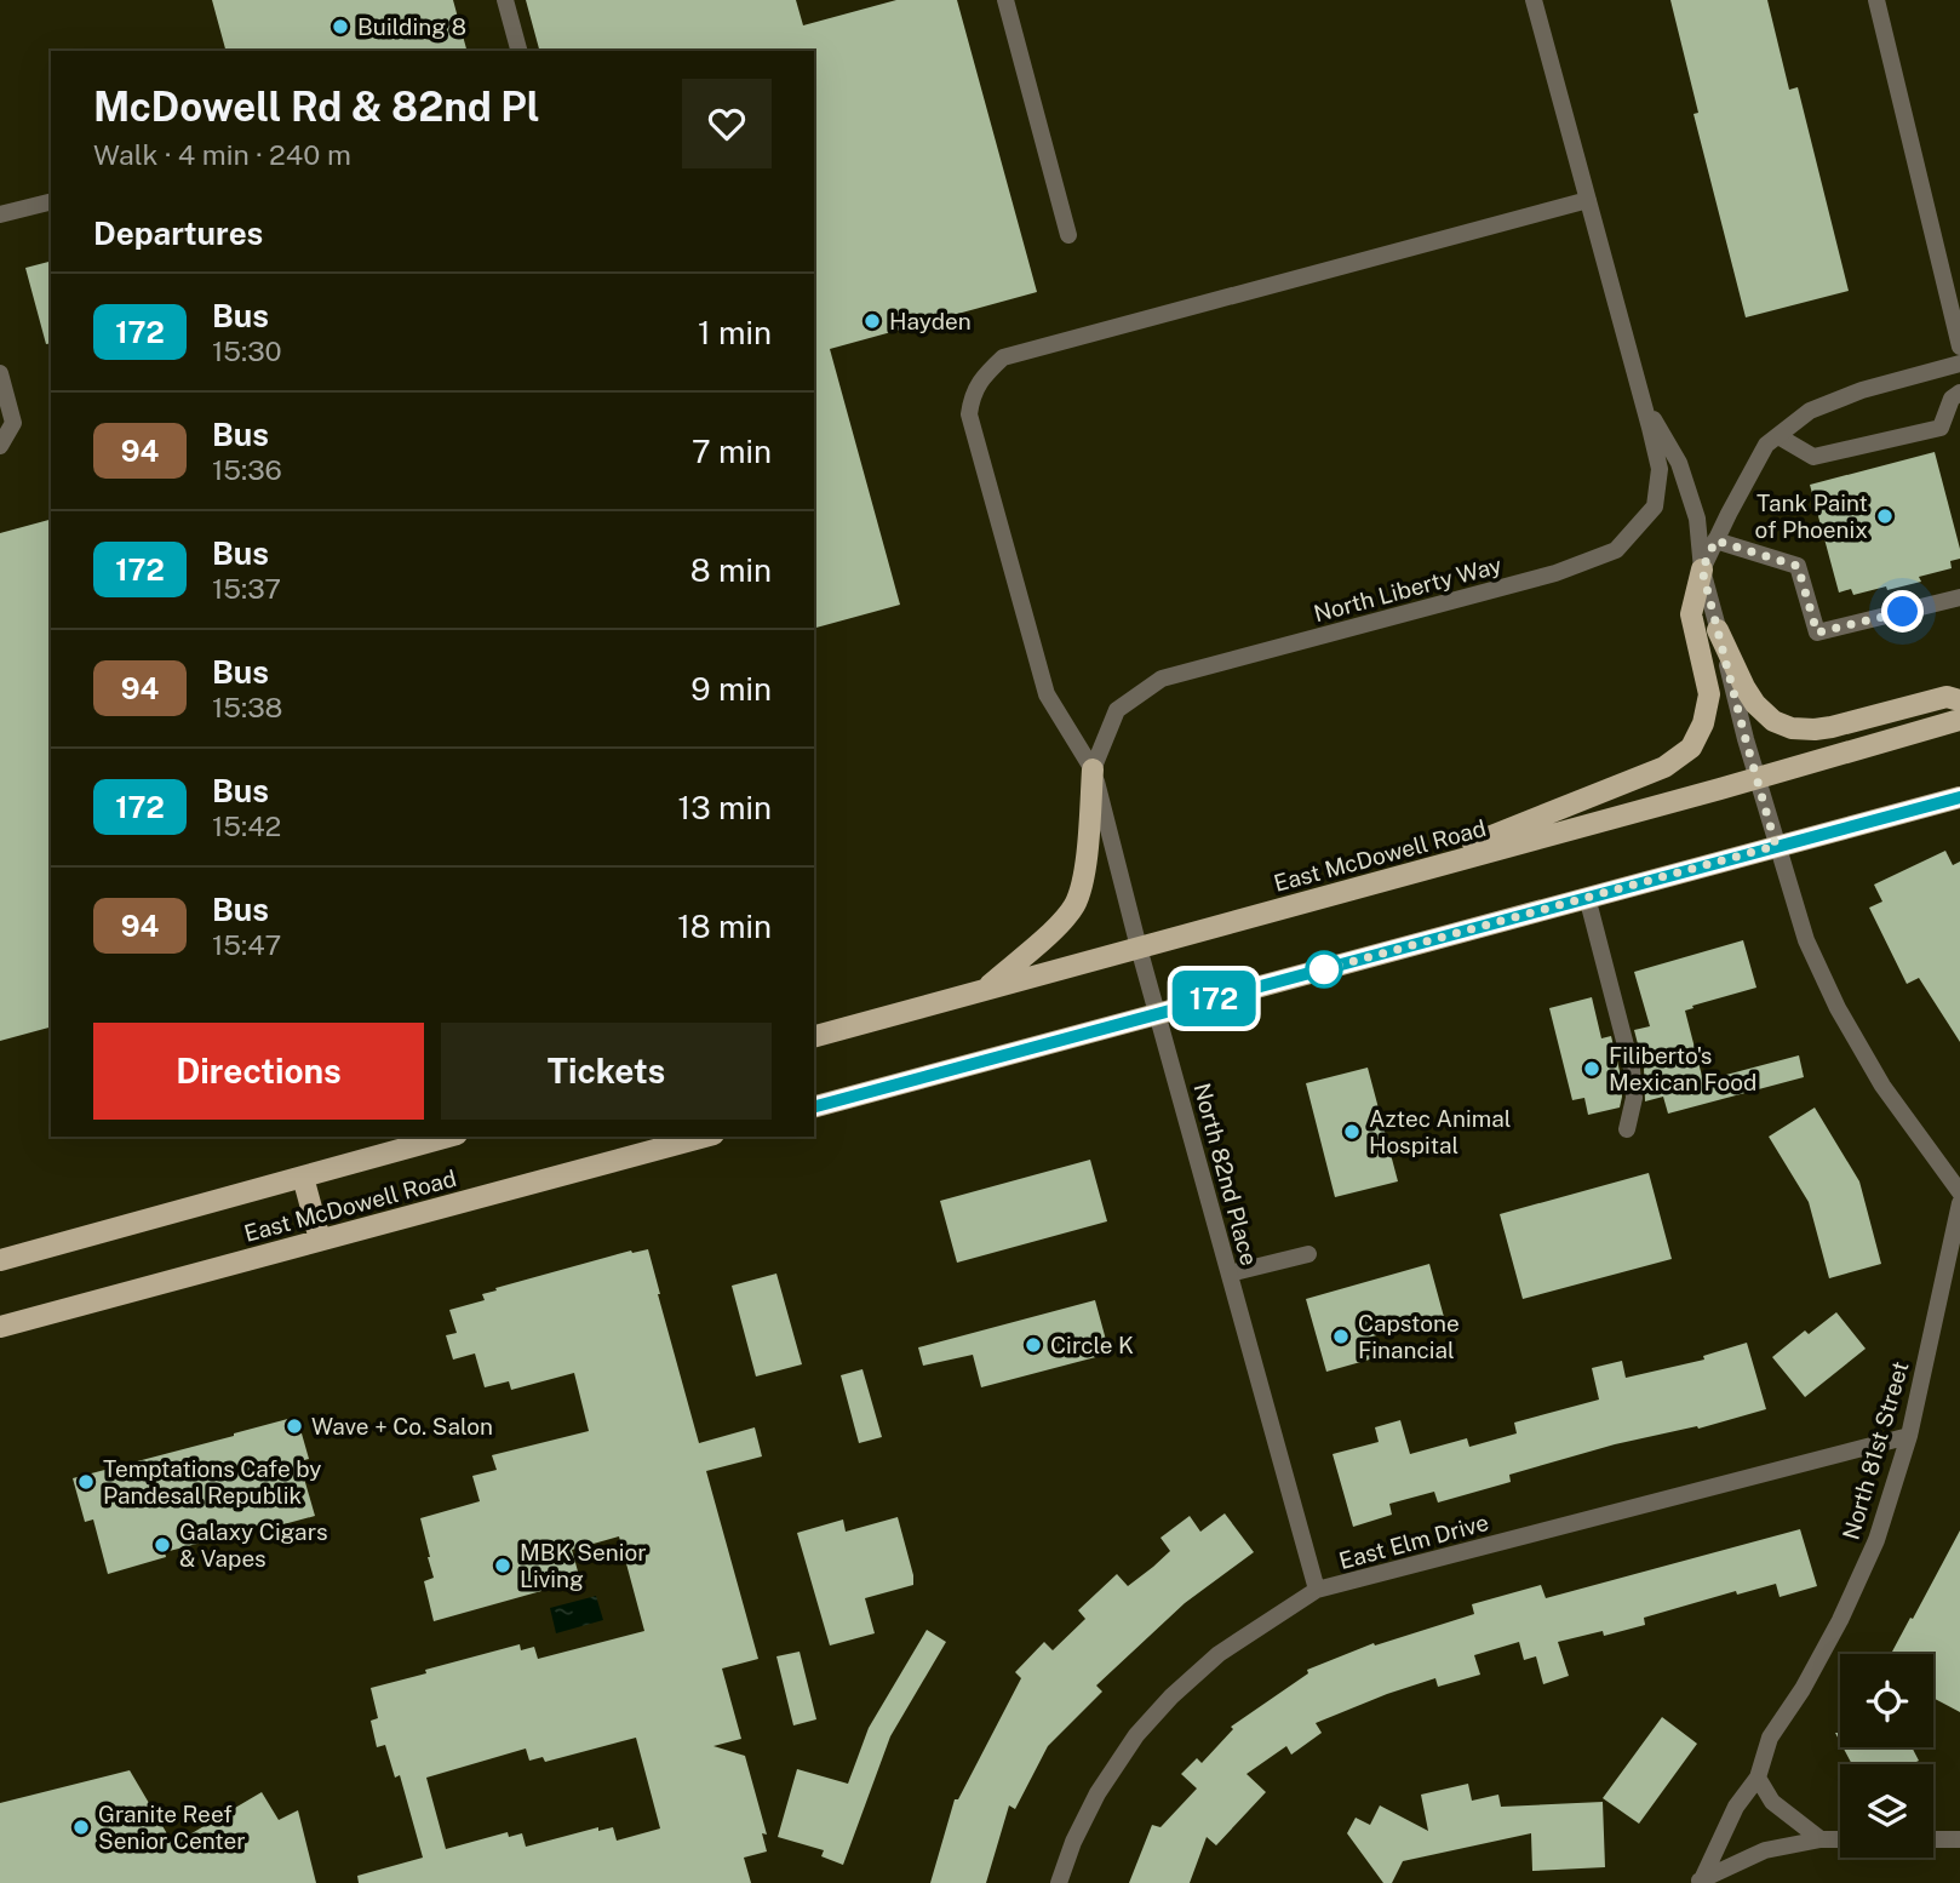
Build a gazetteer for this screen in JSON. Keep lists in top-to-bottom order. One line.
{"streets":{"main road":["East McDowell Road"],"street":["North Liberty Way","North 82nd Place","North 81st Street","East Elm Drive"]},"crossings":[["North Liberty Way","East McDowell Road"],["North Liberty Way","North 82nd Place"],["East McDowell Road","North 82nd Place"],["North 82nd Place","East Elm Drive"],["North 81st Street","East Elm Drive"]],"places":["Building 8","Hayden","Tank Paint of Phoenix","Filiberto's Mexican Food","Aztec Animal Hospital","Capstone Financial","Circle K","Wave + Co. Salon","Temptations Cafe by Pandesal Republik","Galaxy Cigars & Vapes","MBK Senior Living","Granite Reef Senior Center"],"lines":["bus line 172"],"page":{"on_map":"172","heading":[["McDowell Rd & 82nd Pl","Walk · 4 min · 240 m"],"Departures"],"list":[{"mark":"172","name":"Bus","note":"15:30","value":"1 min"},{"mark":"94","name":"Bus","note":"15:36","value":"7 min"},{"mark":"172","name":"Bus","note":"15:37","value":"8 min"},{"mark":"94","name":"Bus","note":"15:38","value":"9 min"},{"mark":"172","name":"Bus","note":"15:42","value":"13 min"},{"mark":"94","name":"Bus","note":"15:47","value":"18 min"}],"buttons":["Directions","Tickets"]}}
